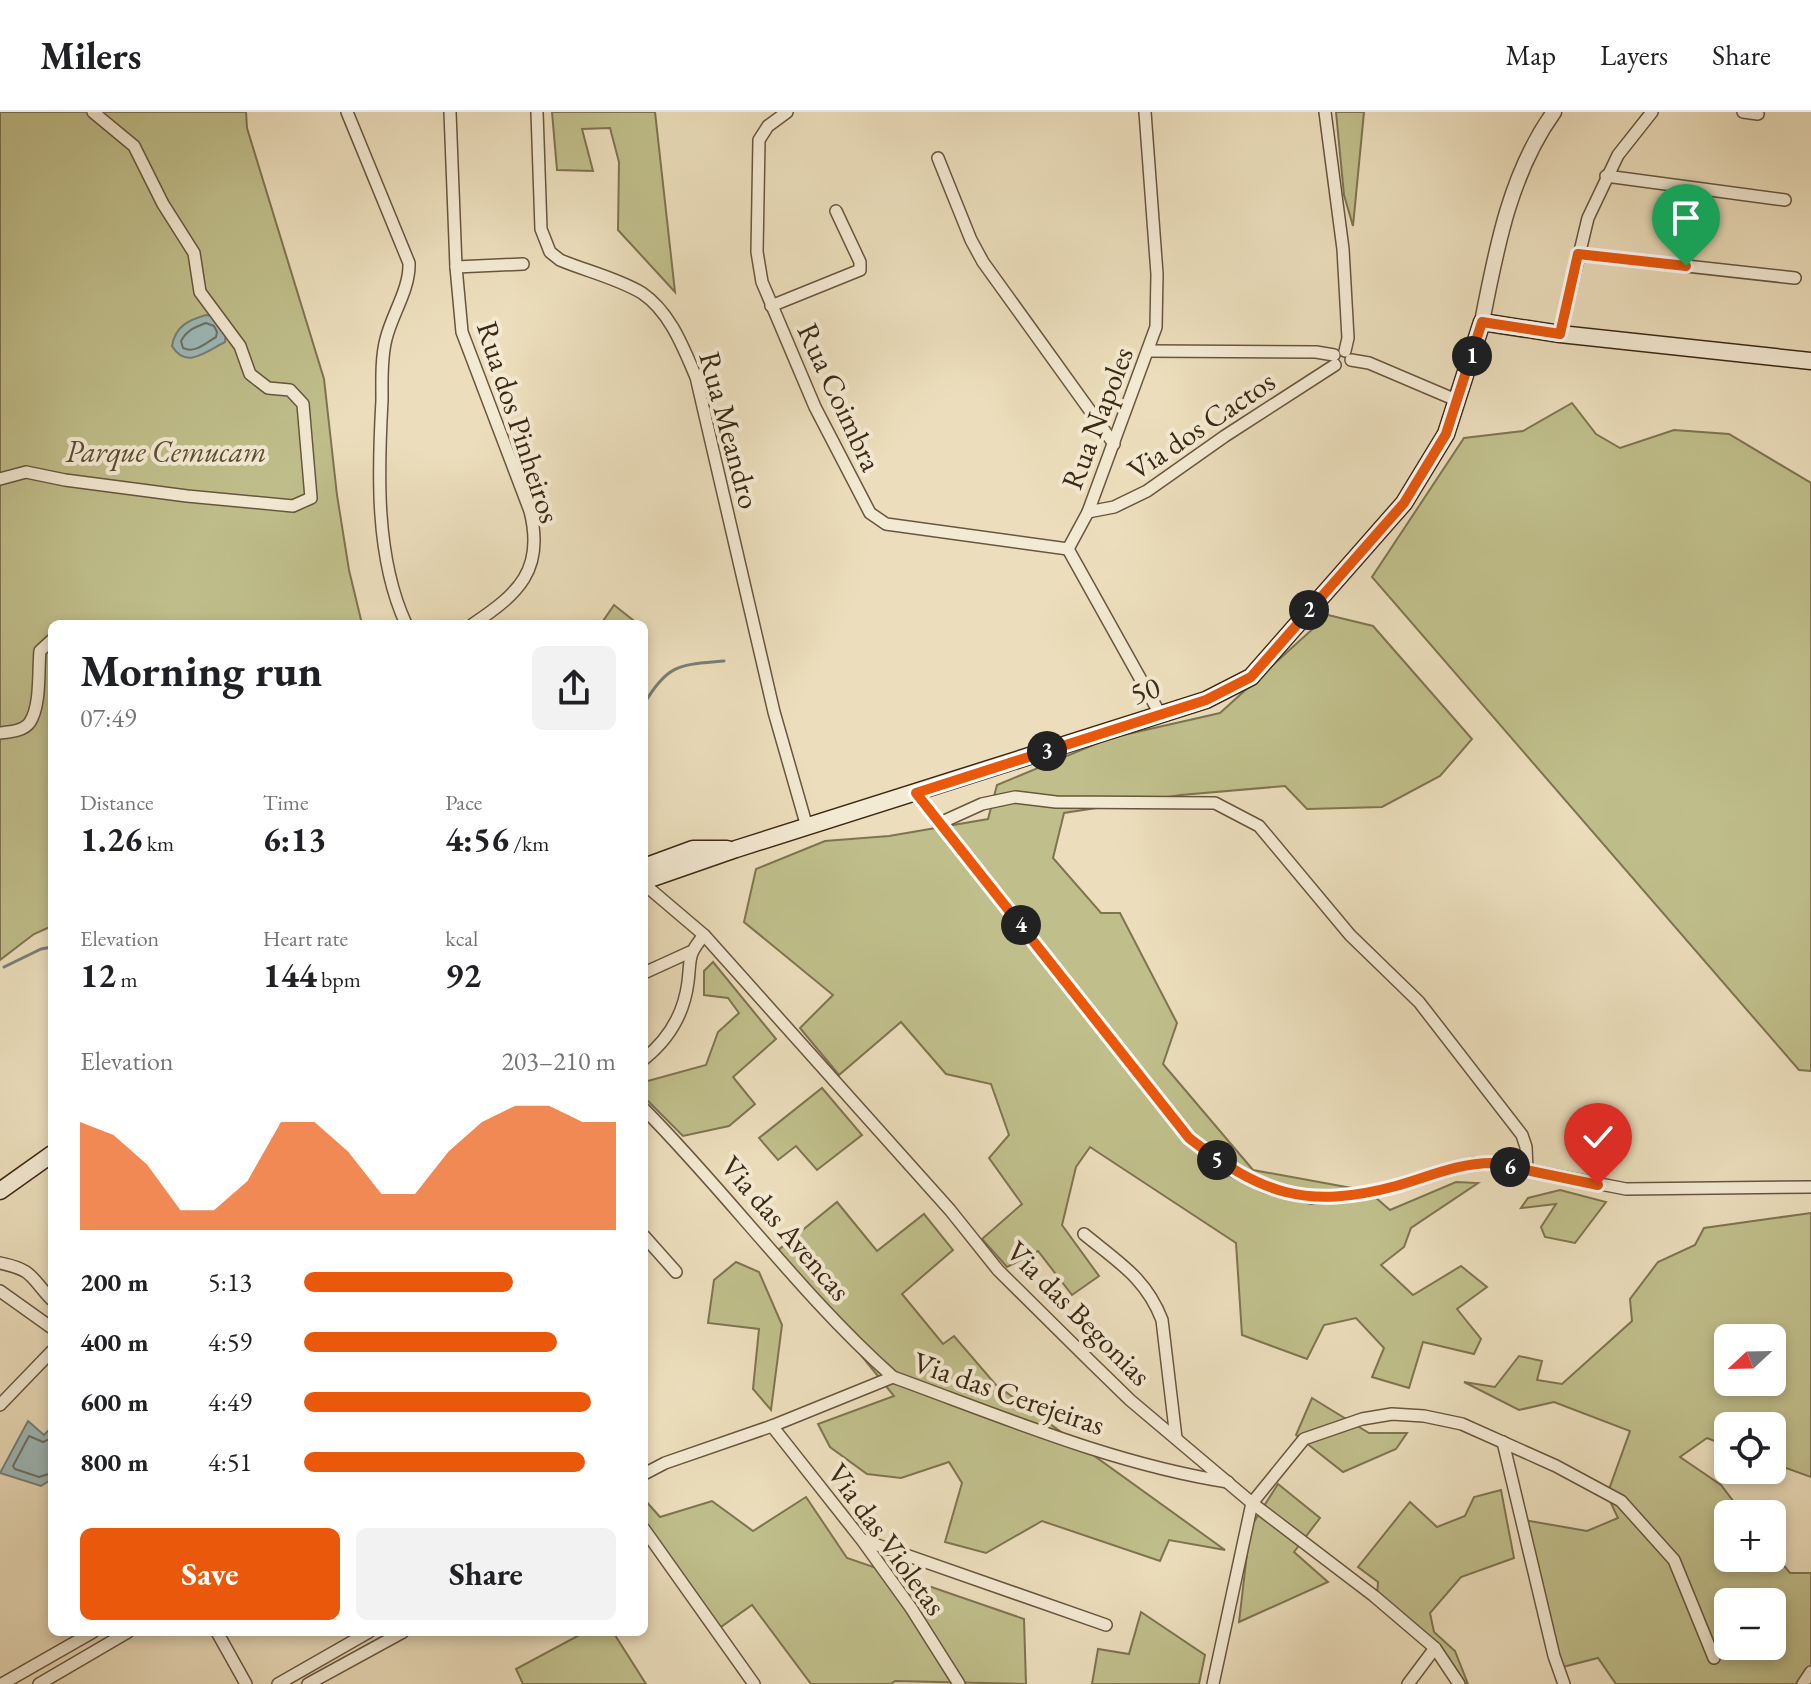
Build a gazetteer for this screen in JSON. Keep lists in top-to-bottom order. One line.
{"streets":{"main road":["50"],"street":["Rua Coimbra","Rua Napoles","Rua dos Pinheiros","Via dos Cactos","Rua Meandro","Via das Avencas","Via das Begonias","Via das Cerejeiras","Via das Violetas"]},"crossings":[["Rua Coimbra","Rua Napoles"],["Rua Napoles","Via dos Cactos"],["Rua Meandro","50"],["Via das Avencas","Via das Cerejeiras"],["Via das Begonias","Via das Cerejeiras"],["Via das Cerejeiras","Via das Violetas"]],"parks":["Parque Cemucam"],"north":"left","page":{"header":"Milers","nav":["Map","Layers","Share"],"pins":["1","2","3","4","5","6"],"heading":["Morning run","07:49"],"stats":[["Distance","1.26 km"],["Time","6:13"],["Pace","4:56 /km"],["Elevation","12 m"],["Heart rate","144 bpm"],["kcal","92"]],"chart":["Elevation","203–210 m"],"list":[{"name":"200 m","note":"5:13"},{"name":"400 m","note":"4:59"},{"name":"600 m","note":"4:49"},{"name":"800 m","note":"4:51"}],"map_buttons":["+","−"],"buttons":["Save","Share"]}}
